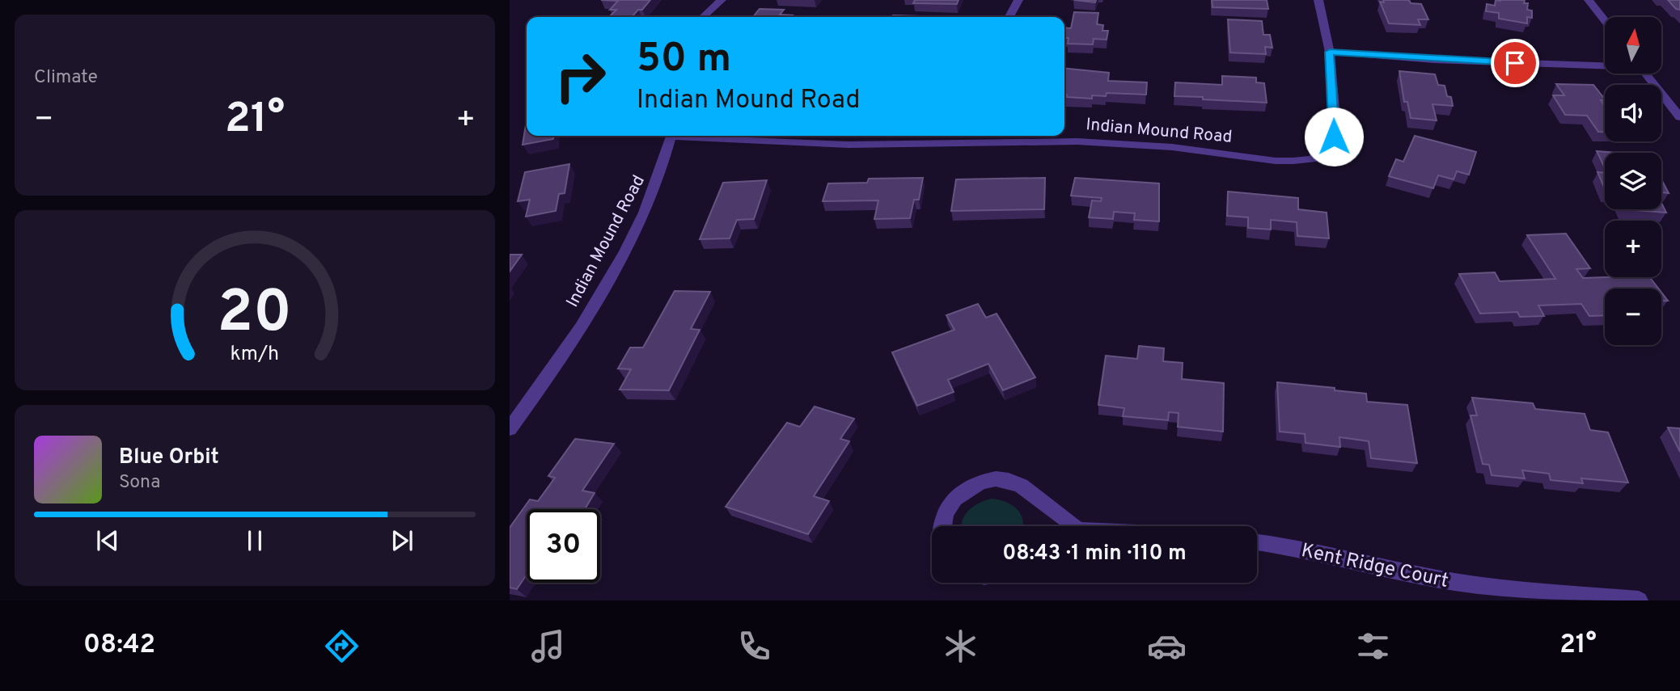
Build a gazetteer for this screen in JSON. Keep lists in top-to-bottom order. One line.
{"streets":{"street":["Indian Mound Road","Kent Ridge Court"]},"north":"top","page":{"tile":"Climate","map_buttons":["+","−"],"turn":["50 m","Indian Mound Road"],"heat":["−","21°","+"],"song":["Blue Orbit","Sona"],"limit":"30","trip":"08:43 · 1 min · 110 m","tabs":["08:42","21°"],"gauge":["20","km/h"]}}
